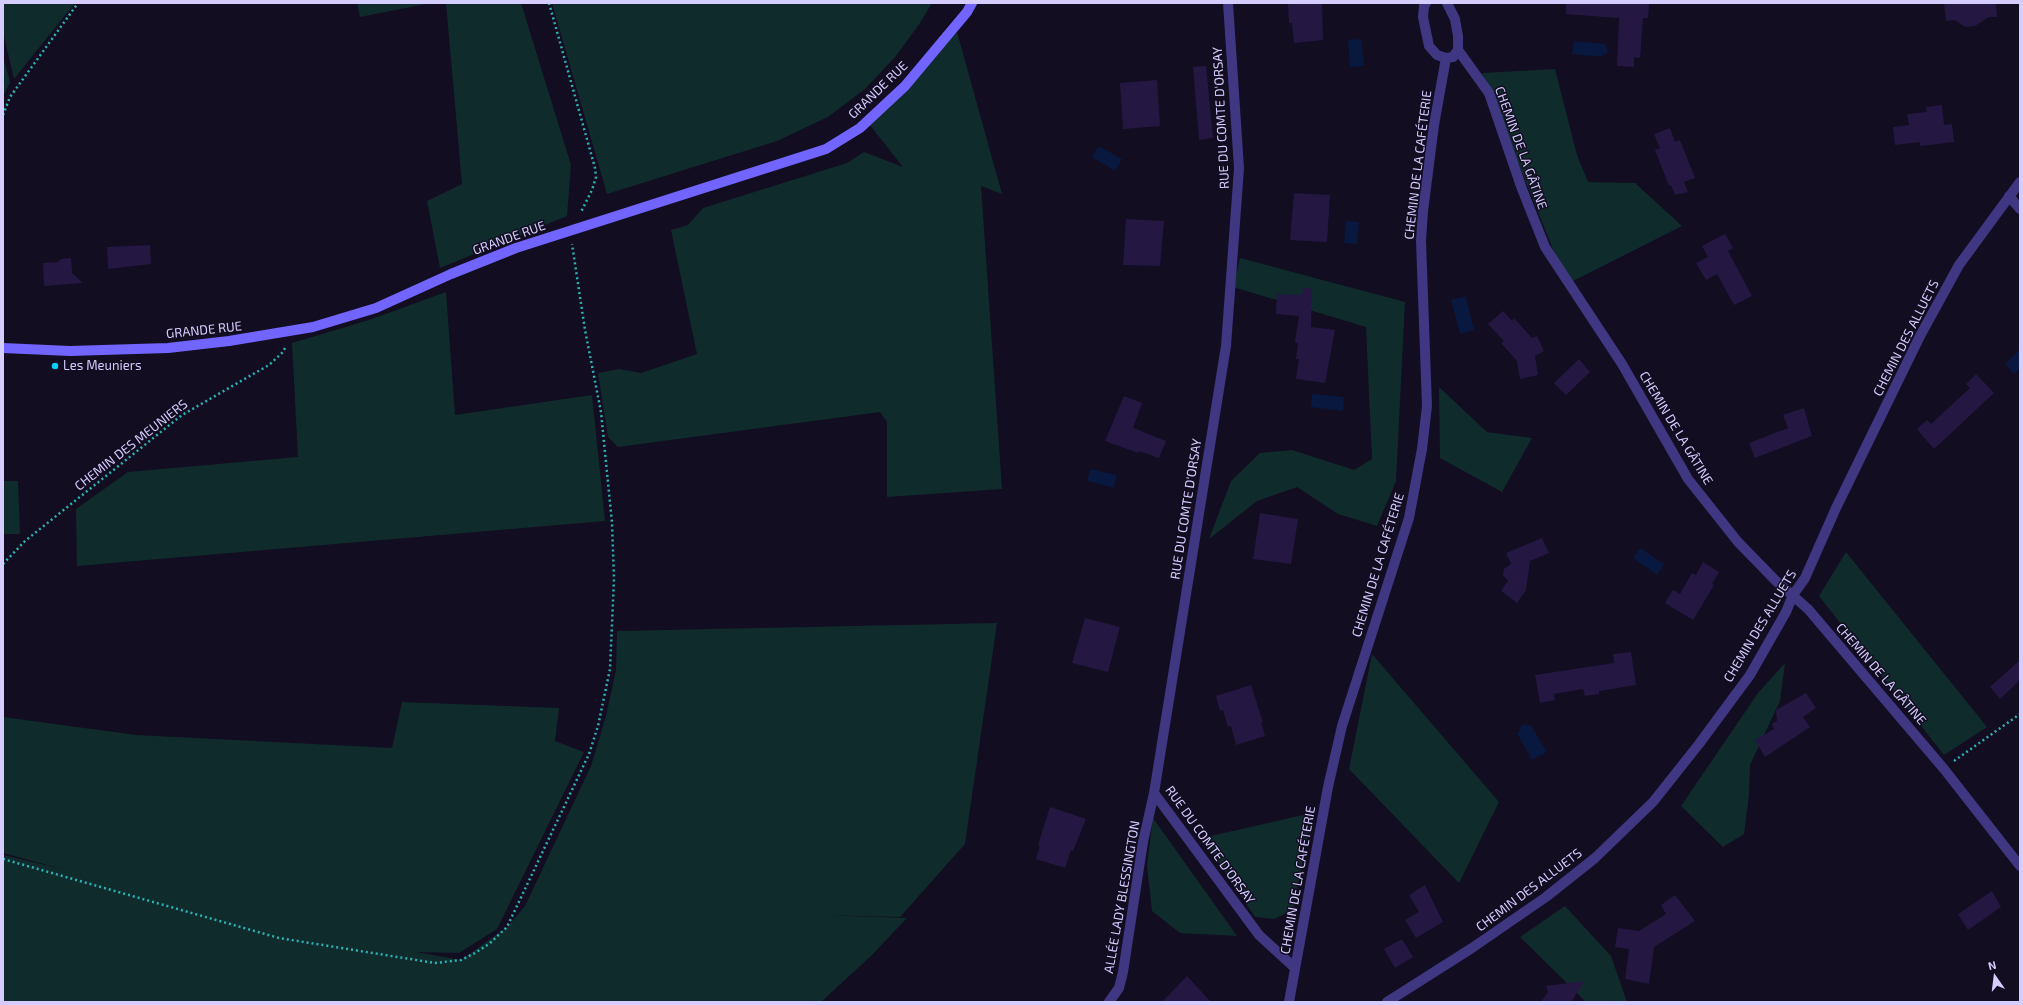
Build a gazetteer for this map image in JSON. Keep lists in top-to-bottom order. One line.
{"streets":{"street":["GRANDE RUE","RUE DU COMTE D'ORSAY","CHEMIN DE LA GÂTINE","CHEMIN DE LA CAFÉTERIE","CHEMIN DES ALLUETS","ALLÉE LADY BLESSINGTON"],"path":["CHEMIN DES MEUNIERS"]},"crossings":[["GRANDE RUE","CHEMIN DES MEUNIERS"],["RUE DU COMTE D'ORSAY","CHEMIN DE LA CAFÉTERIE"],["RUE DU COMTE D'ORSAY","ALLÉE LADY BLESSINGTON"],["CHEMIN DE LA GÂTINE","CHEMIN DES ALLUETS"]],"places":["Les Meuniers"],"north":"top"}
